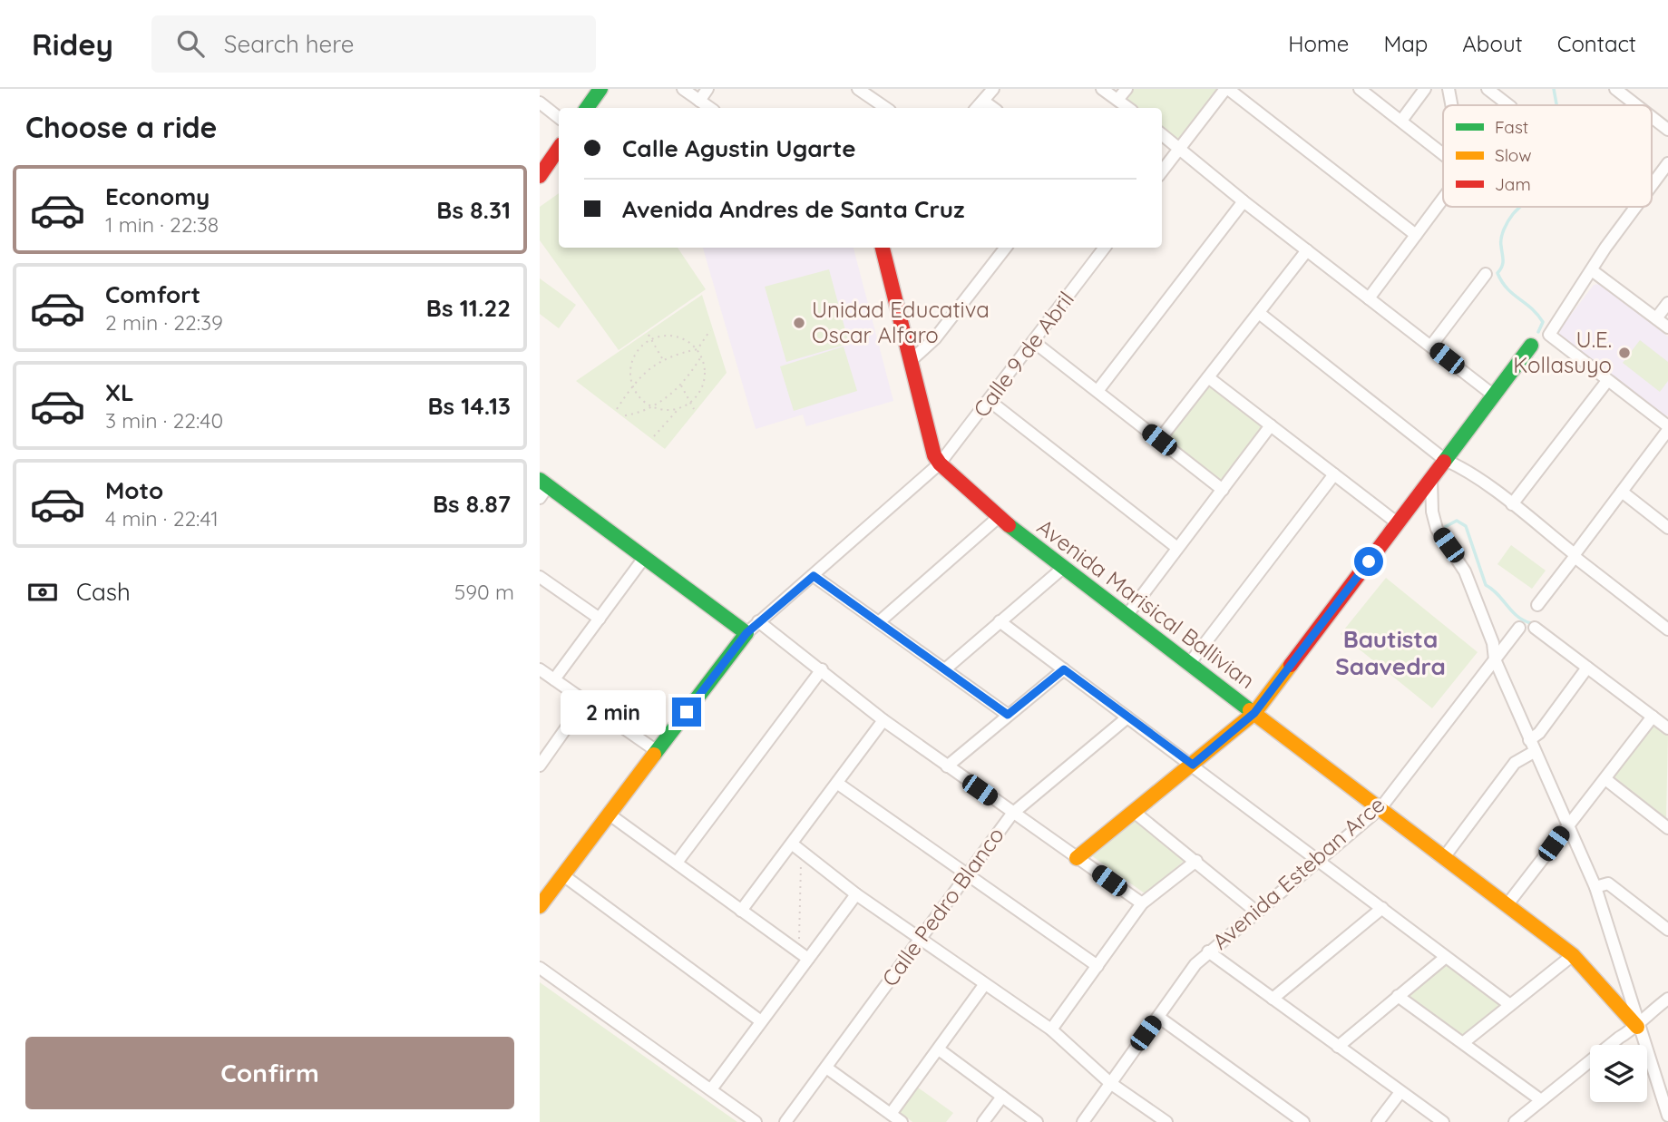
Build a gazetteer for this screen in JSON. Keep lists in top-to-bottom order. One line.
{"streets":{"street":["Calle 9 de Abril","Avenida Marisical Ballivian","Avenida Esteban Arce","Calle Pedro Blanco"]},"crossings":[["Calle 9 de Abril","Avenida Marisical Ballivian"],["Avenida Marisical Ballivian","Avenida Esteban Arce"]],"districts":["Bautista Saavedra"],"places":["Unidad Educativa Oscar Alfaro","U.E. Kollasuyo"],"legend":["Fast","Slow","Jam"],"page":{"header":"Ridey","search":"Search here","nav":["Home","Map","About","Contact"],"heading":"Choose a ride","banner":["Calle Agustin Ugarte","Avenida Andres de Santa Cruz"],"list":[{"name":"Economy","note":"1 min · 22:38","value":"Bs 8.31"},{"name":"Comfort","note":"2 min · 22:39","value":"Bs 11.22"},{"name":"XL","note":"3 min · 22:40","value":"Bs 14.13"},{"name":"Moto","note":"4 min · 22:41","value":"Bs 8.87"}],"pay":["Cash","590 m"],"bubble":"2 min","buttons":"Confirm"}}
